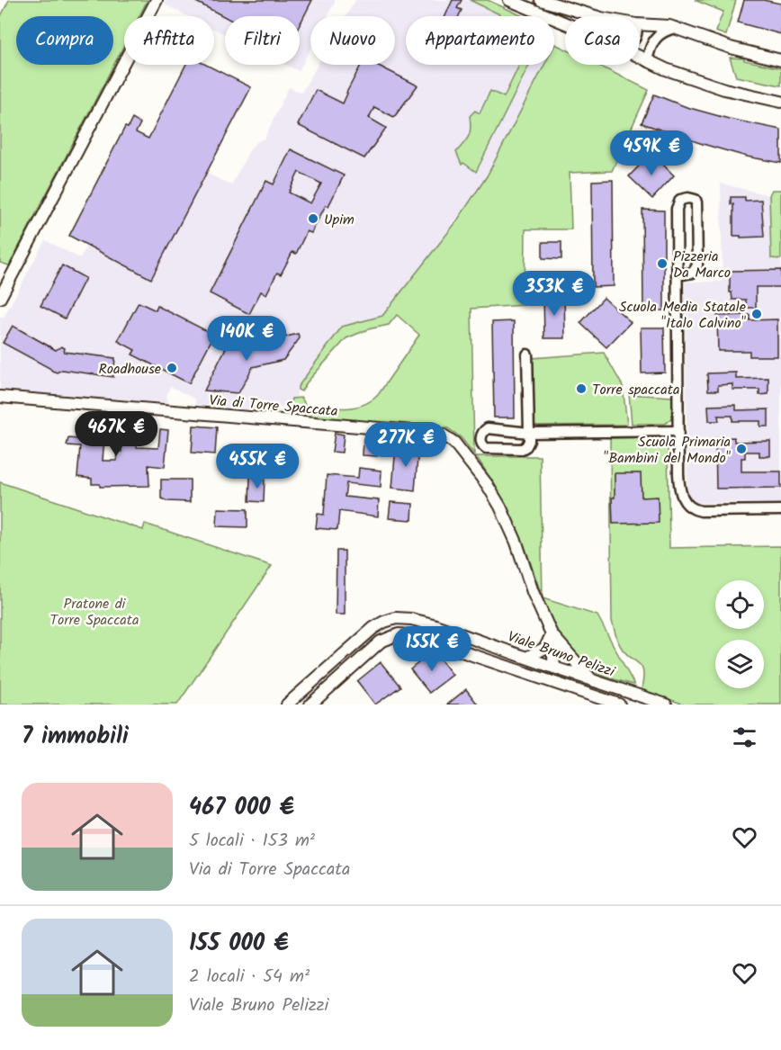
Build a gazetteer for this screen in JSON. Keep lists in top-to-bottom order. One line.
{"streets":{"street":["Via di Torre Spaccata","Viale Bruno Pelizzi"]},"crossings":[["Via di Torre Spaccata","Viale Bruno Pelizzi"]],"parks":["Pratone di Torre Spaccata"],"places":["Upim","Pizzeria Da Marco","Scuola Media Statale \"Italo Calvino\"","Roadhouse","Torre spaccata","Scuola Primaria \"Bambini del Mondo\""],"page":{"chip":["Compra","Affitta","Filtri","Nuovo","Appartamento","Casa"],"price":["459K €","353K €","140K €","467K €","277K €","455K €","155K €"],"heading":"7 immobili","list":[{"name":"467 000 €","note":"5 locali · 153 m² · Via di Torre Spaccata"},{"name":"155 000 €","note":"2 locali · 54 m² · Viale Bruno Pelizzi"}]}}
